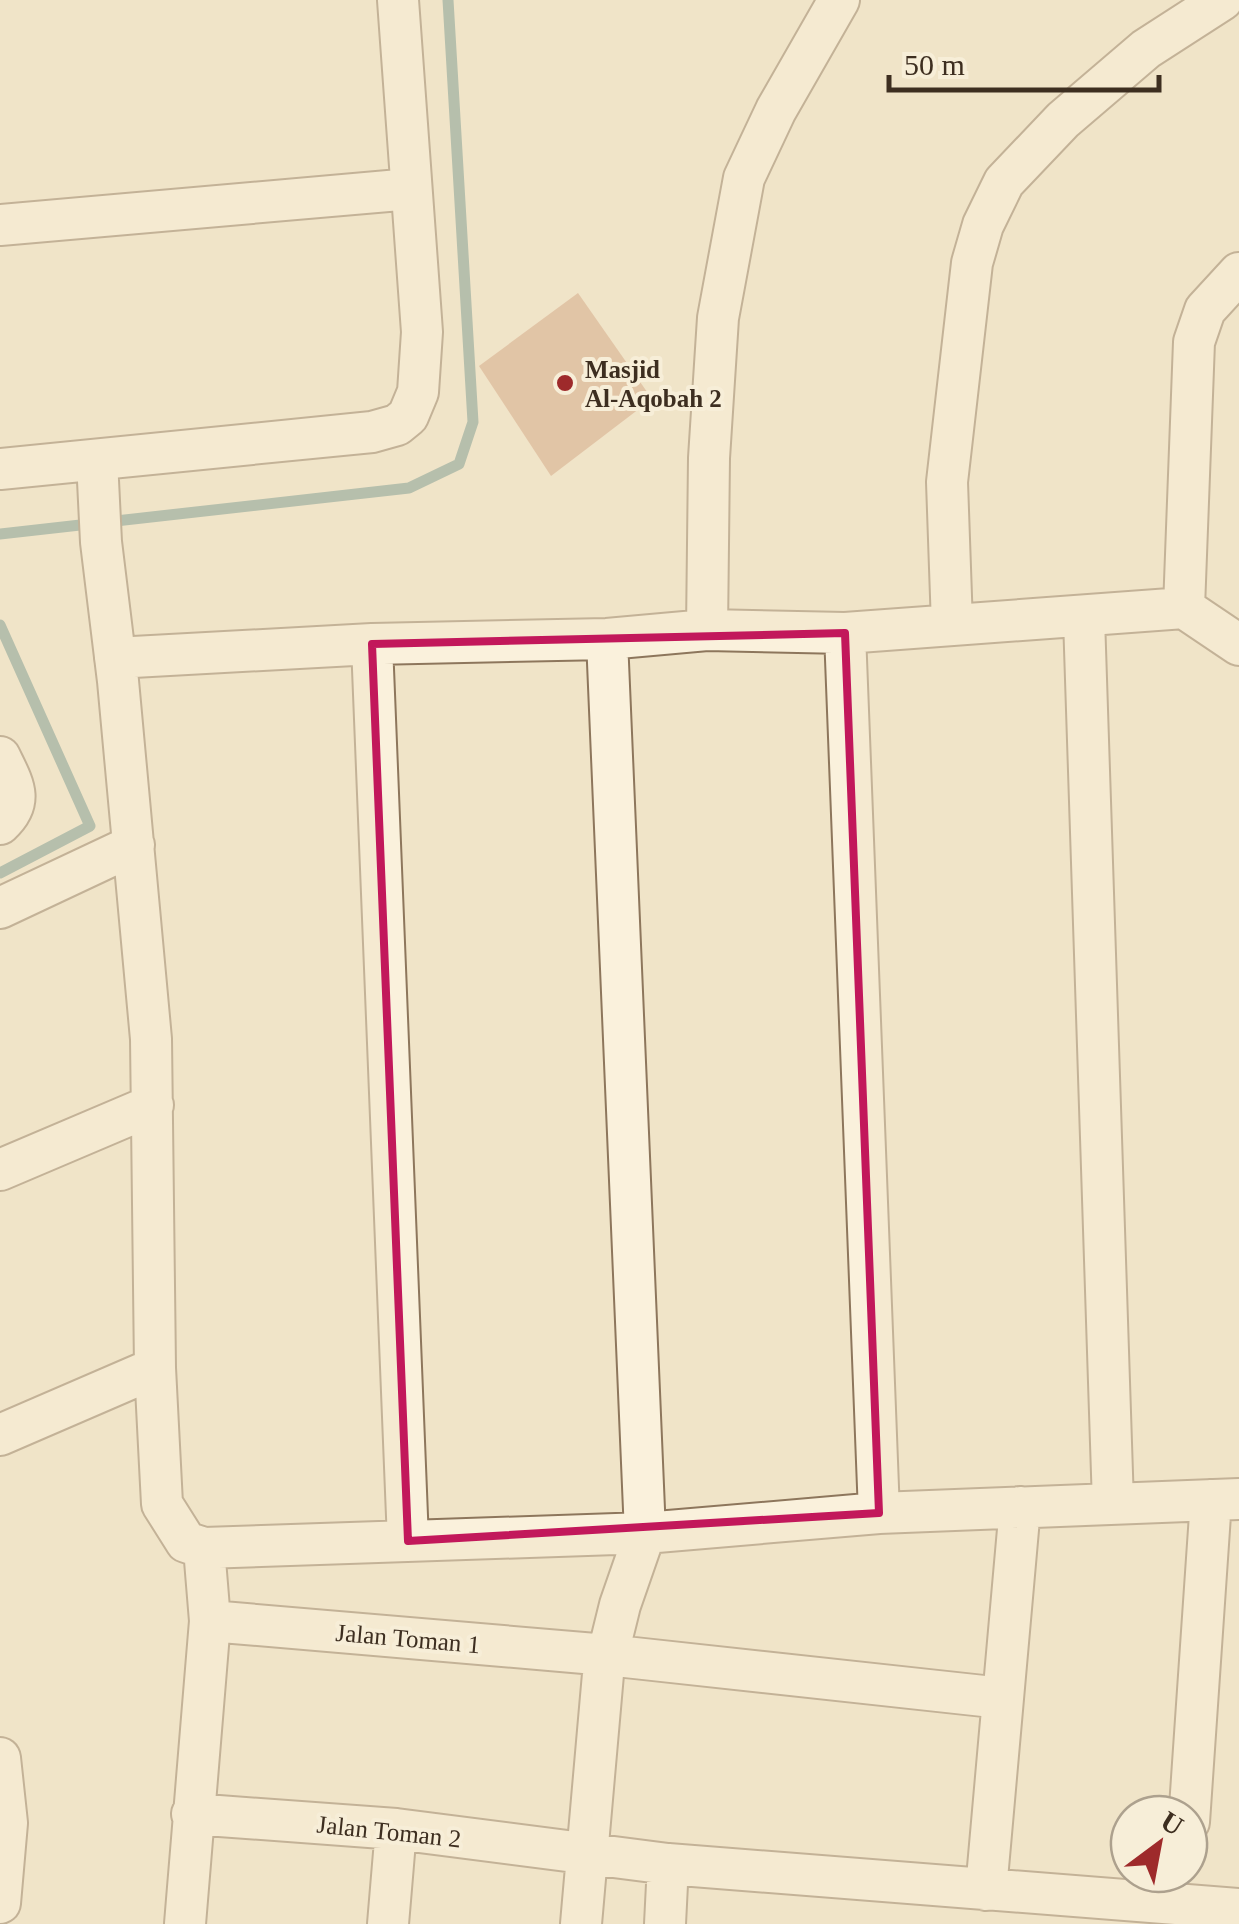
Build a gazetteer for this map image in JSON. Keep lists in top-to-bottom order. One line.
{"streets":{"street":["Jalan Toman 1","Jalan Toman 2"]},"places":["Masjid Al-Aqobah 2"],"scale_bar":"50 m","north":"top right"}
